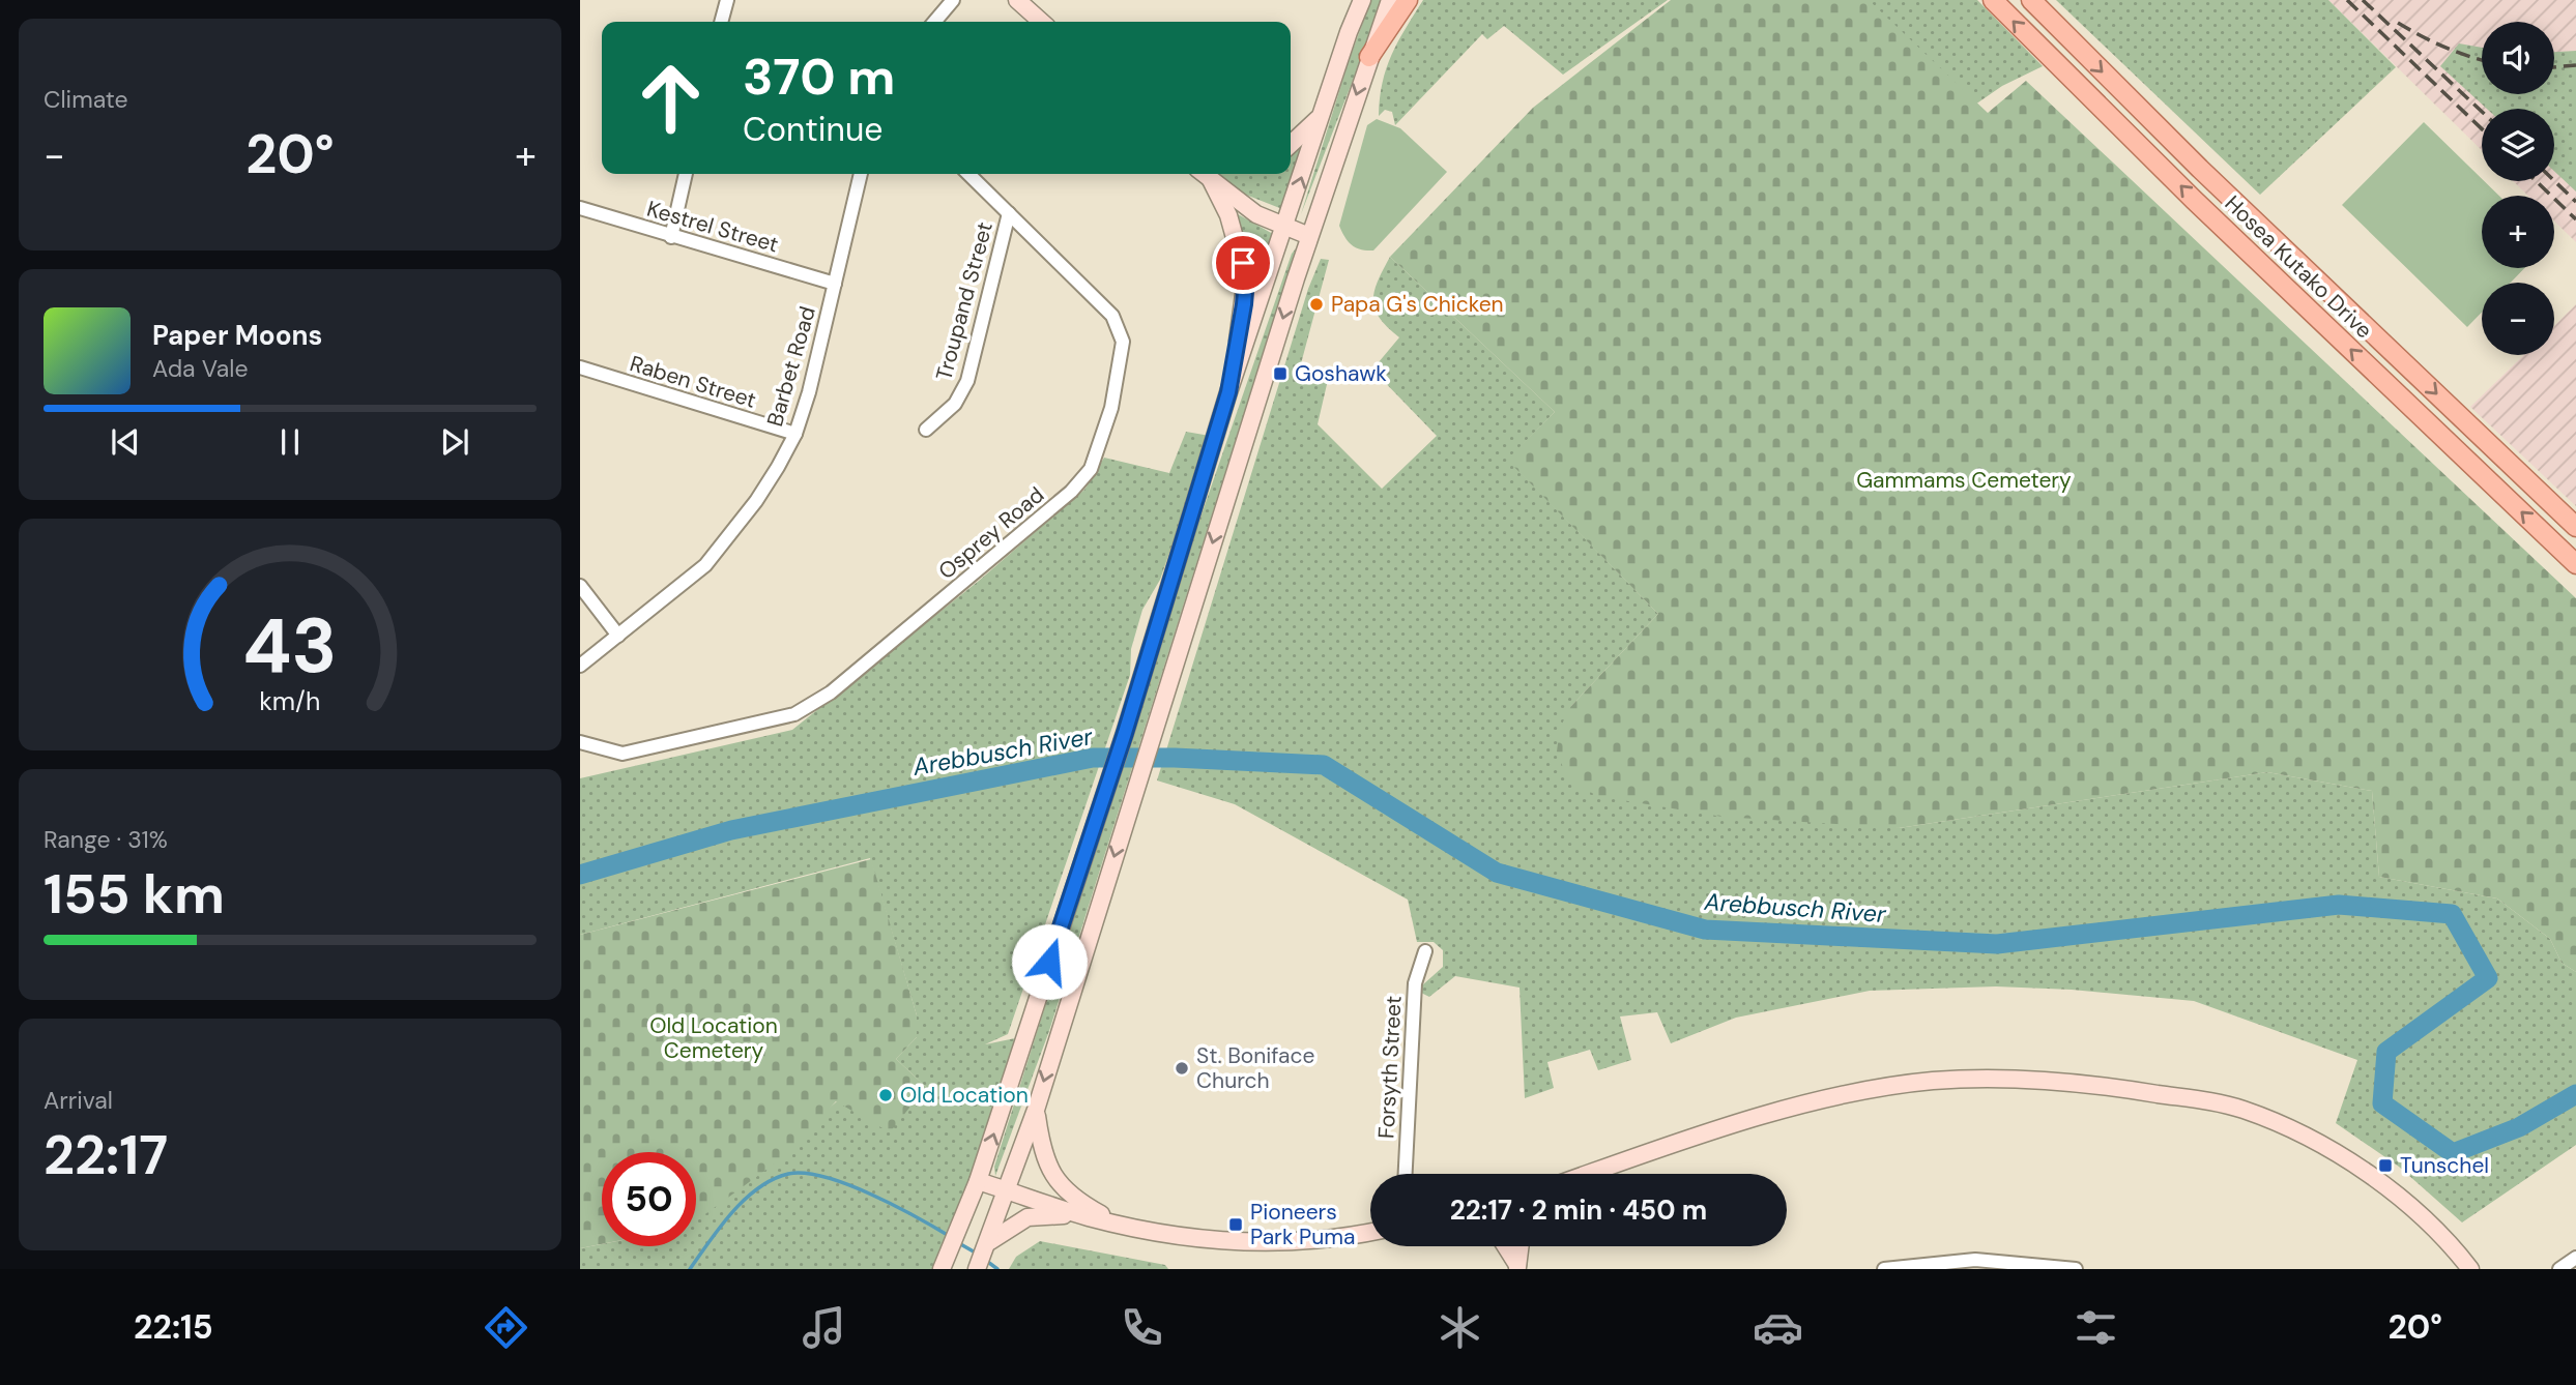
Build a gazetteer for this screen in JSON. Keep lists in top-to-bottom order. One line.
{"streets":{"main road":["Hosea Kutako Drive"],"street":["Kestrel Street","Troupand Street","Barbet Road","Raben Street","Osprey Road","Forsyth Street"]},"crossings":[["Kestrel Street","Barbet Road"],["Troupand Street","Osprey Road"],["Barbet Road","Raben Street"]],"water":["Arebbusch River"],"parks":["Gammams Cemetery","Old Location Cemetery"],"places":{"other":["Papa G's Chicken","St. Boniface Church","Old Location"],"transit":["Goshawk","Tunschel","Pioneers Park Puma"]},"page":{"tile":["Climate",["Range · 31%","155 km"],["Arrival","22:17"]],"map_buttons":["+","−"],"turn":["370 m","Continue"],"heat":["−","20°","+"],"song":["Paper Moons","Ada Vale"],"limit":"50","trip":"22:17 · 2 min · 450 m","tabs":["22:15","20°"],"gauge":["43","km/h"]}}
